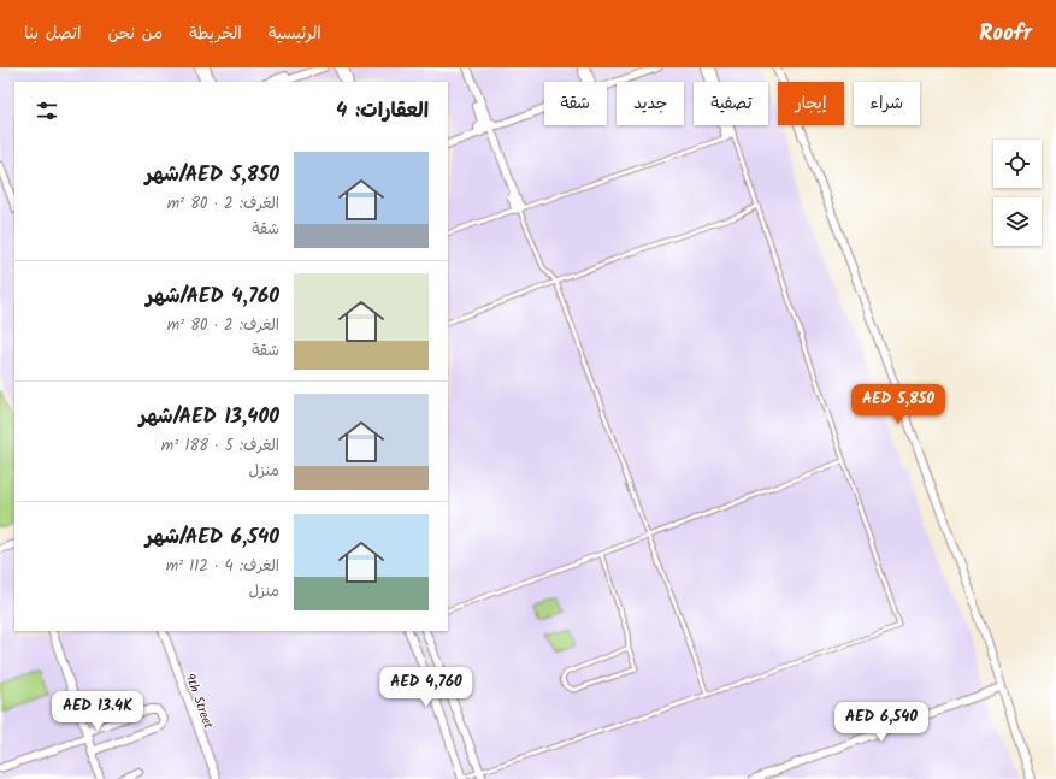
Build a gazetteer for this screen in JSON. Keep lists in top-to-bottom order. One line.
{"streets":{"street":["9th Street"]},"page":{"header":"Roofr","nav":["الرئيسية","الخريطة","من نحن","اتصل بنا"],"chip":["شراء","إيجار","تصفية","جديد","شقة"],"heading":"العقارات: 4","list":[{"name":"AED 5,850/شهر","note":"الغرف: 2 · 80 m² · شقة"},{"name":"AED 4,760/شهر","note":"الغرف: 2 · 80 m² · شقة"},{"name":"AED 13,400/شهر","note":"الغرف: 5 · 188 m² · منزل"},{"name":"AED 6,540/شهر","note":"الغرف: 4 · 112 m² · منزل"}],"price":["AED 5,850","AED 4,760","AED 13.4K","AED 6,540"]}}
